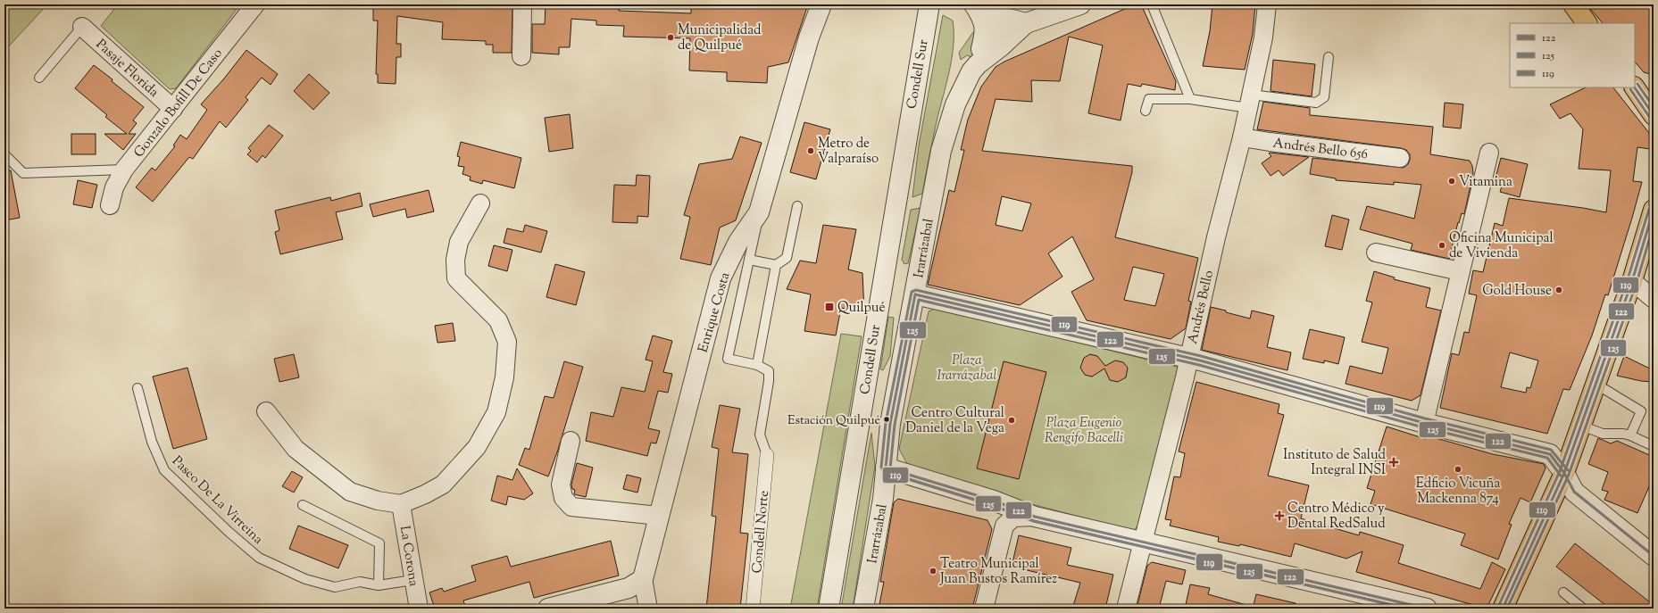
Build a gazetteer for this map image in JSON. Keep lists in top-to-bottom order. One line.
{"streets":{"street":["Pasaje Florida","Condell Sur","Gonzalo Bofill De Caso","Andrés Bello 656","Irarrázabal","Andrés Bello","Enrique Costa","Condell Norte","La Corona"],"lane":["Paseo De La Virreina"]},"crossings":[["Pasaje Florida","Gonzalo Bofill De Caso"],["Andrés Bello 656","Andrés Bello"],["Paseo De La Virreina","La Corona"]],"parks":["Plaza Irarrázabal","Plaza Eugenio Rengifo Bacelli"],"places":{"other":["Municipalidad de Quilpué","Metro de Valparaíso","Vitamina","Oficina Municipal de Vivienda","Gold House","Estación Quilpué","Centro Cultural Daniel de la Vega","Edficio Vicuña Mackenna 874","Teatro Municipal Juan Bustos Ramírez"],"transit":["Quilpué"],"health":["Instituto de Salud Integral INSI","Centro Médico y Dental RedSalud"]},"lines":["transit line 119","transit line 122","transit line 125"],"legend":["122","125","119"]}
